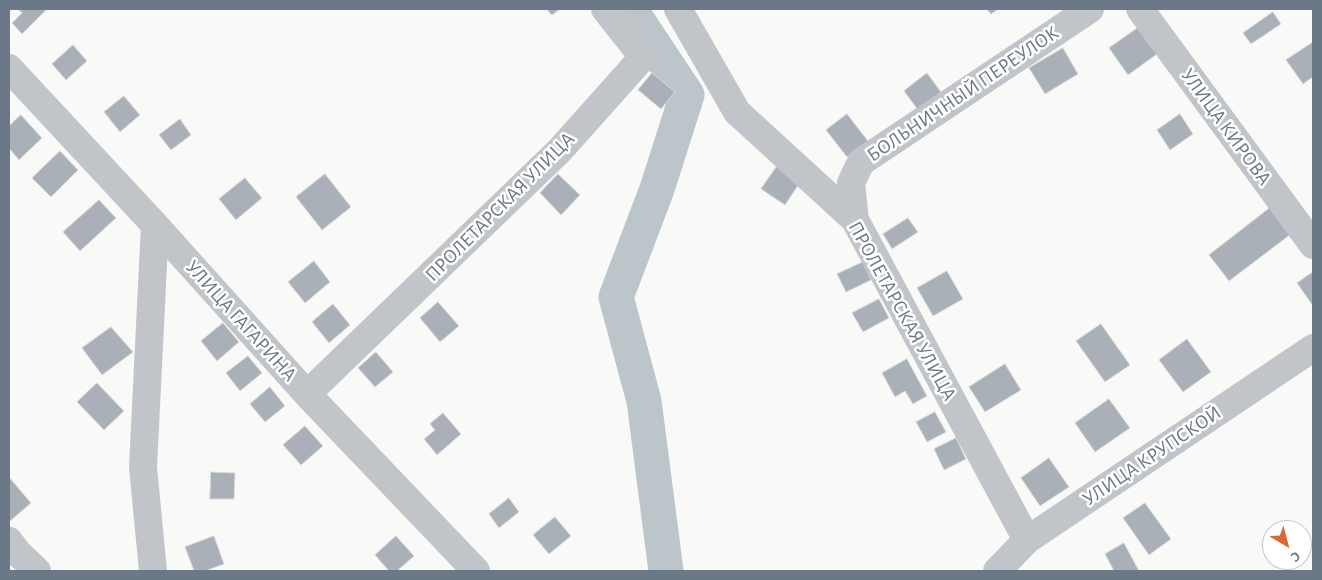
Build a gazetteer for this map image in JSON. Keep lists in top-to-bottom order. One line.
{"streets":{"street":["БОЛЬНИЧНЫЙ ПЕРЕУЛОК","УЛИЦА КИРОВА","ПРОЛЕТАРСКАЯ УЛИЦА","УЛИЦА ГАГАРИНА","УЛИЦА КРУПСКОЙ"]},"crossings":[["БОЛЬНИЧНЫЙ ПЕРЕУЛОК","ПРОЛЕТАРСКАЯ УЛИЦА"],["ПРОЛЕТАРСКАЯ УЛИЦА","УЛИЦА ГАГАРИНА"],["ПРОЛЕТАРСКАЯ УЛИЦА","УЛИЦА КРУПСКОЙ"]],"north":"bottom right"}
